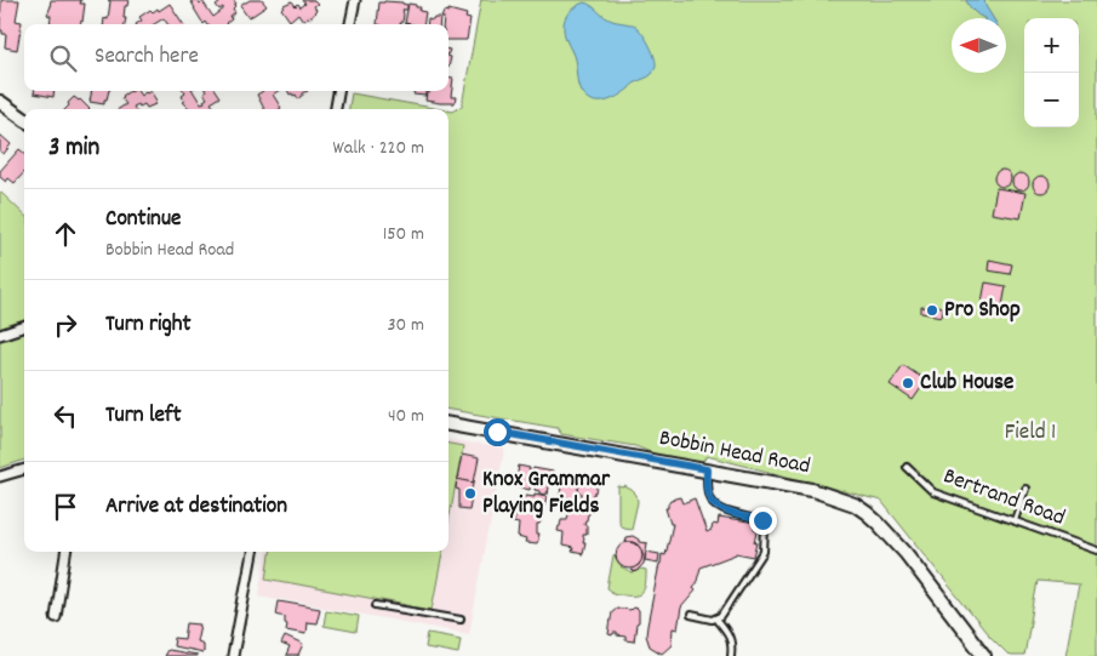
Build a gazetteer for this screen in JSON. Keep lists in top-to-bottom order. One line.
{"streets":{"main road":["Bobbin Head Road"],"lane":["Bertrand Road"]},"parks":["Field 1"],"places":["Pro Shop","Club House","Knox Grammar Playing Fields"],"north":"left","page":{"map_buttons":["+","−"],"search":"Search here","heading":["3 min","Walk · 220 m"],"list":[["Continue","Bobbin Head Road","150 m"],["Turn right","30 m"],["Turn left","40 m"],"Arrive at destination"]}}
